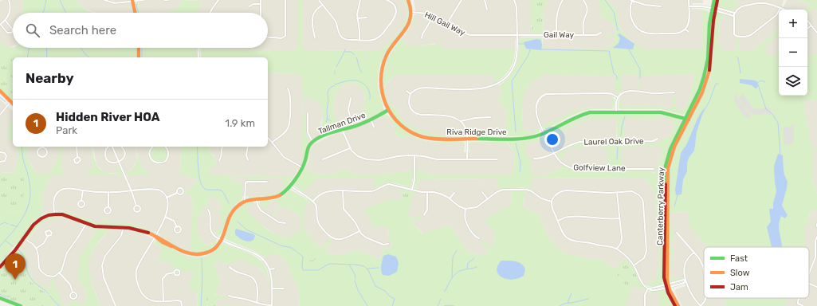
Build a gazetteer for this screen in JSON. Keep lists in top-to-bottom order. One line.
{"streets":{"street":["Hill Gail Way","Gail Way","Tallman Drive","Riva Ridge Drive","Laurel Oak Drive","Golfview Lane","Canterberry Parkway"]},"crossings":[["Hill Gail Way","Gail Way"],["Hill Gail Way","Riva Ridge Drive"],["Tallman Drive","Riva Ridge Drive"],["Riva Ridge Drive","Golfview Lane"],["Riva Ridge Drive","Canterberry Parkway"],["Laurel Oak Drive","Golfview Lane"]],"legend":["Fast","Slow","Jam"],"page":{"map_buttons":["+","−"],"search":"Search here","heading":"Nearby","list":[{"mark":"1","name":"Hidden River HOA","note":"Park","value":"1.9 km"}],"pins":"1"}}
